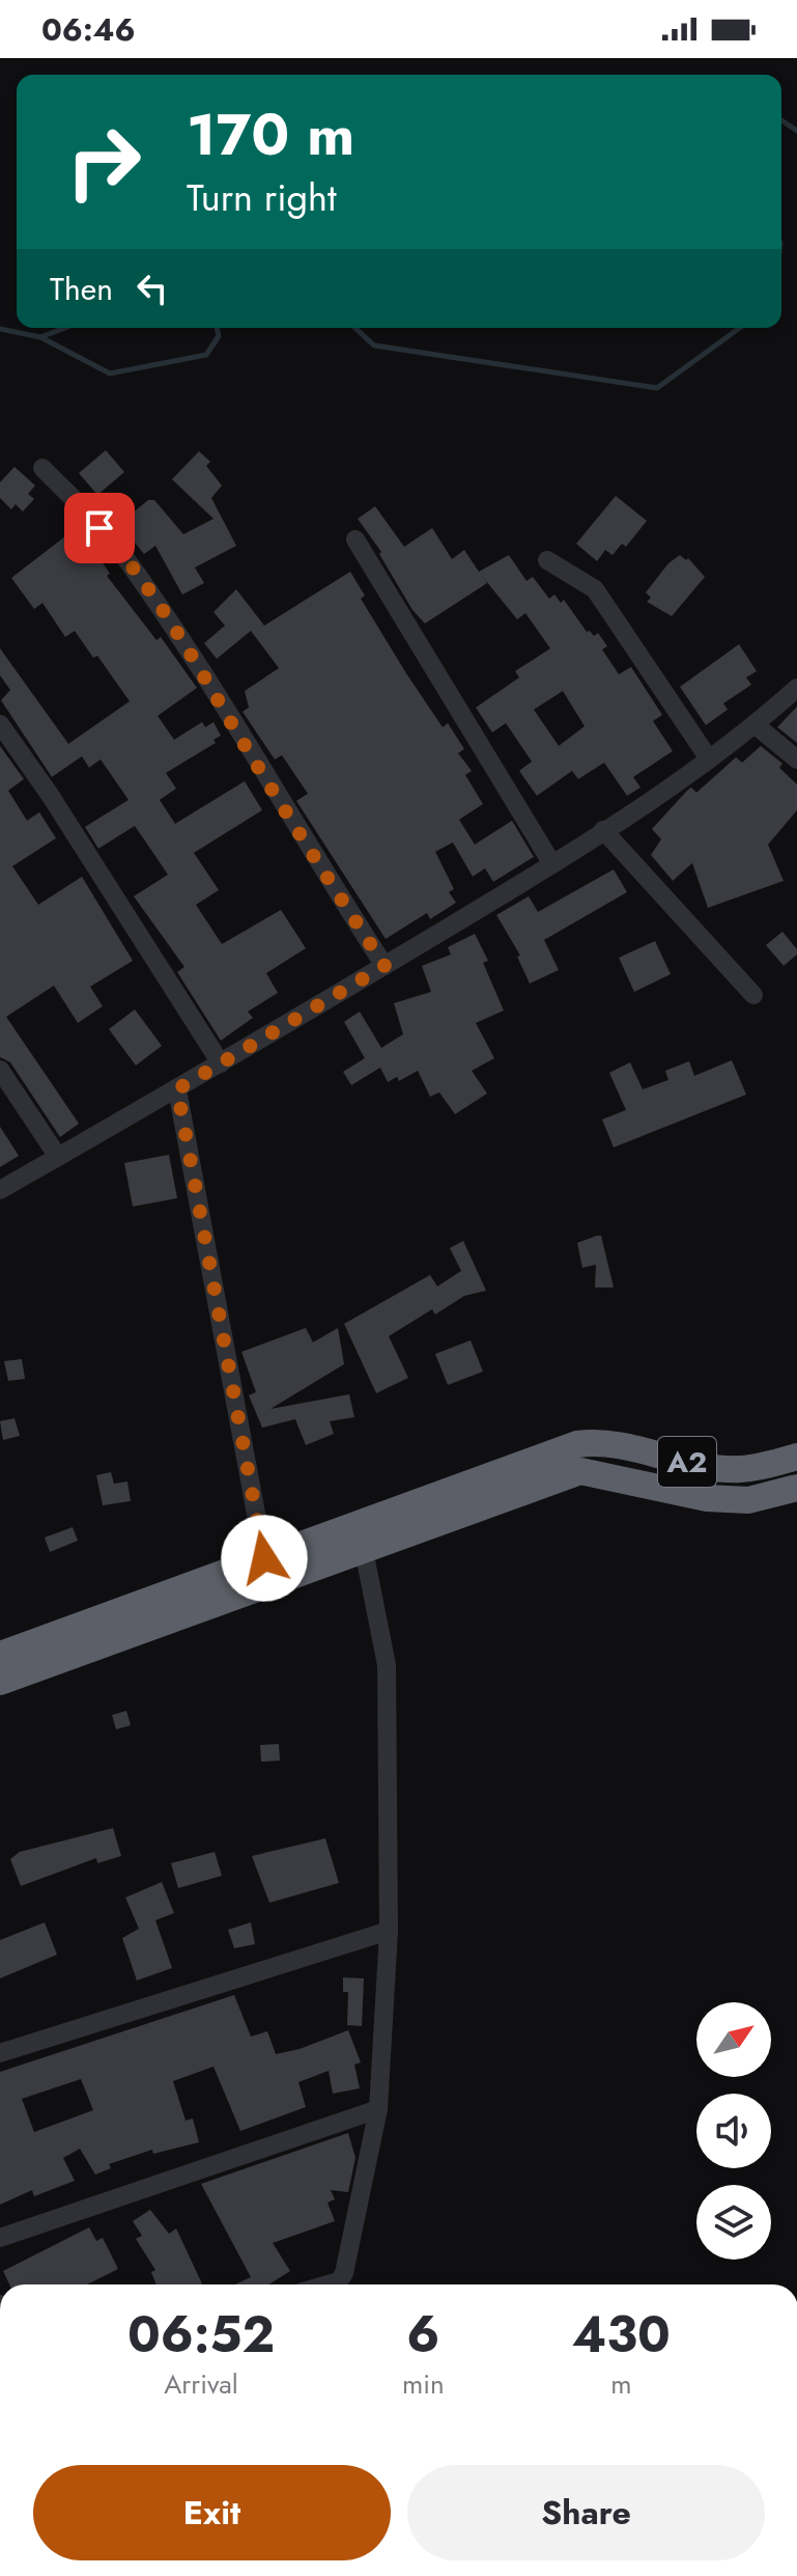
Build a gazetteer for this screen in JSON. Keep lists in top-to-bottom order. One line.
{"streets":{"highway":["A2"]},"north":"top right","page":{"status":"06:46","turn":["170 m","Turn right"],"then":"Then","eta":["06:52","Arrival","6","min","430","m"],"buttons":["Exit","Share"]}}
